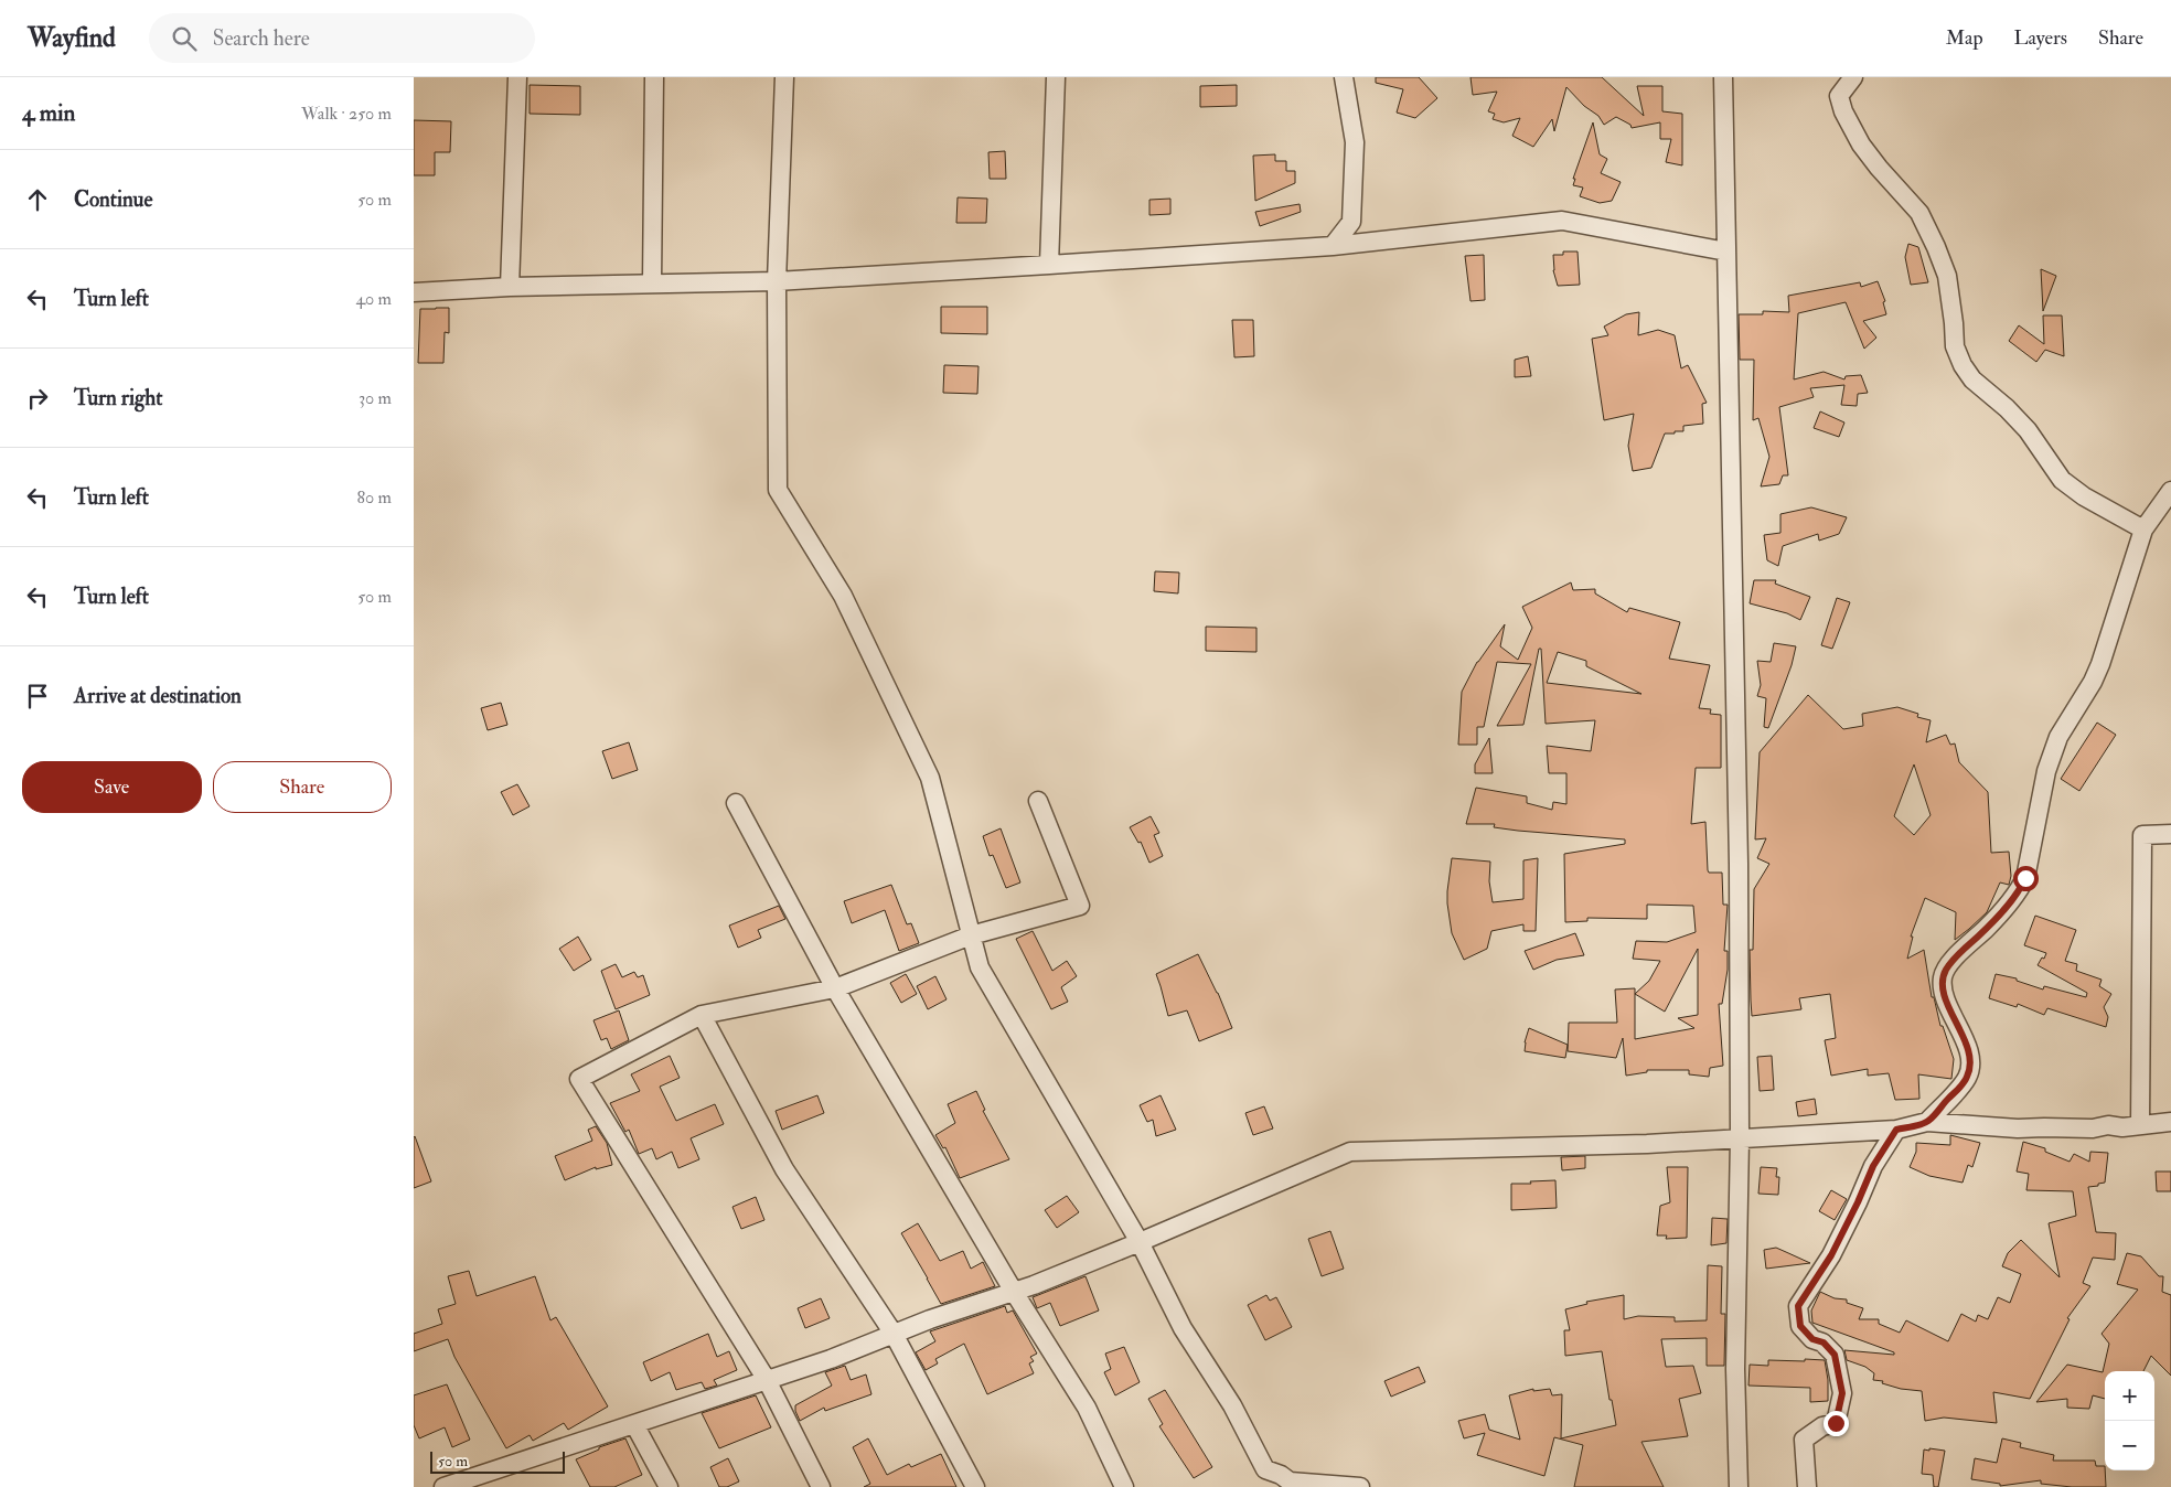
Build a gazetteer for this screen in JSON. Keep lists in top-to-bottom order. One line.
{"scale_bar":"50 m","page":{"header":"Wayfind","search":"Search here","nav":["Map","Layers","Share"],"heading":["4 min","Walk · 250 m"],"list":[["Continue","50 m"],["Turn left","40 m"],["Turn right","30 m"],["Turn left","80 m"],["Turn left","50 m"],"Arrive at destination"],"buttons":["Save","Share"],"map_buttons":["+","−"],"scale":"50 m"}}
